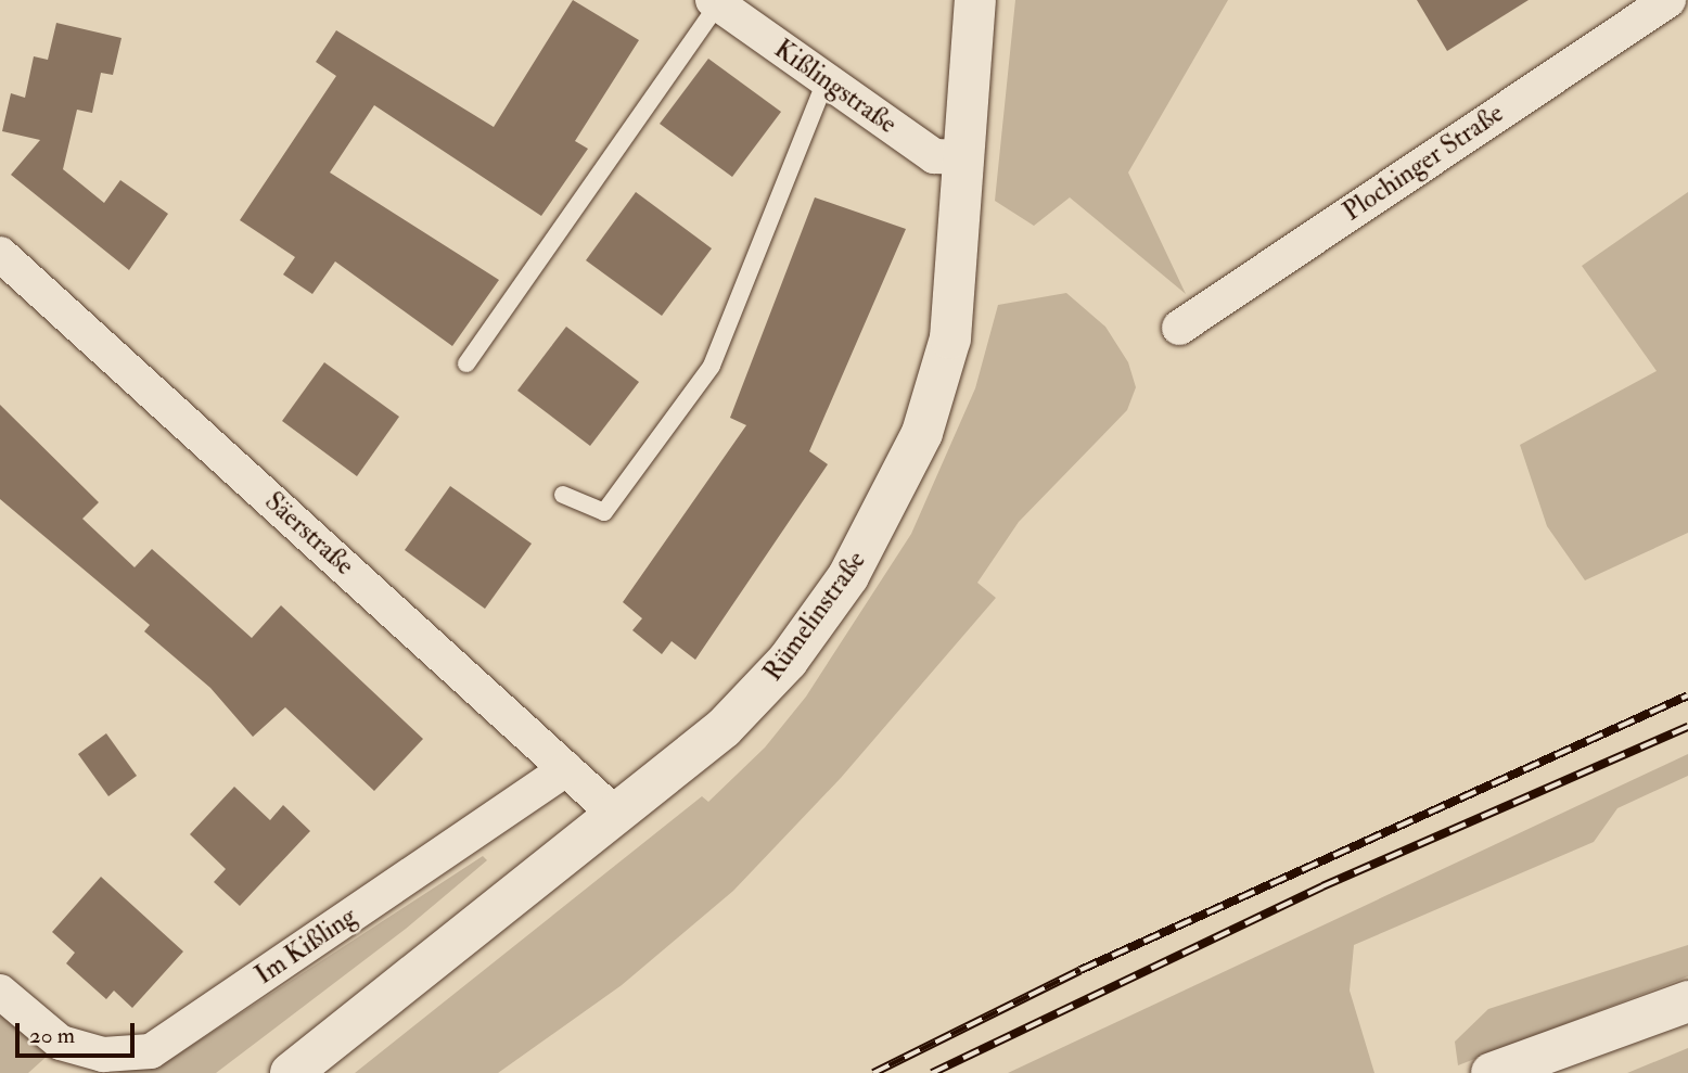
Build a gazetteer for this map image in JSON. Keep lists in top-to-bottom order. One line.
{"streets":{"street":["Kißlingstraße","Plochinger Straße","Säerstraße","Rümelinstraße","Im Kißling"]},"crossings":[["Kißlingstraße","Rümelinstraße"],["Säerstraße","Rümelinstraße"],["Säerstraße","Im Kißling"]],"scale_bar":"20 m"}
